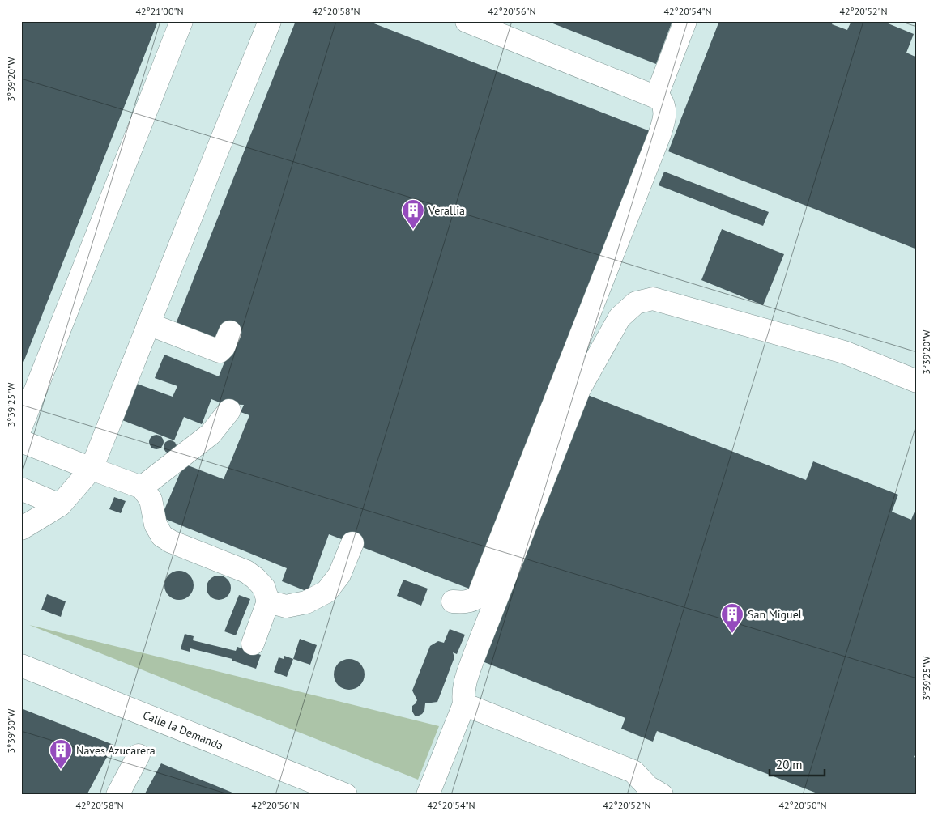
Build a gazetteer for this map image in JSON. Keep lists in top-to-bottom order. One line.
{"streets":{"street":["Calle la Demanda"]},"places":{"building":["Verallia","San Miguel","Naves Azucarera"]},"scale_bar":"20 m","coordinates":["42°21'00\"N","42°20'58\"N","42°20'56\"N","42°20'54\"N","42°20'52\"N","3°39'20\"W","3°39'25\"W","3°39'30\"W","42°20'50\"N"]}
